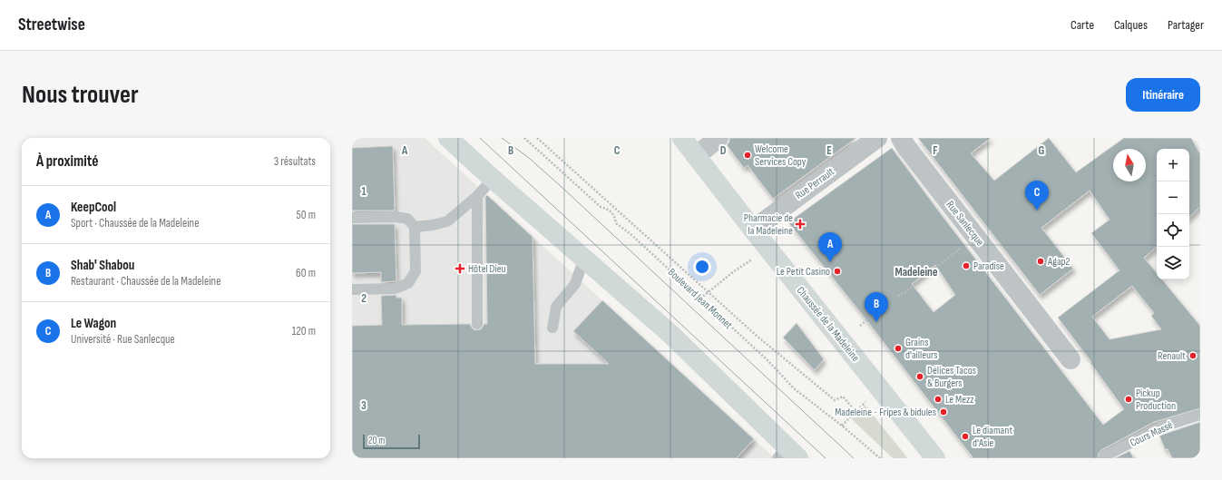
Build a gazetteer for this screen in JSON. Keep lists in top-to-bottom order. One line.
{"streets":{"main road":["Chaussée de la Madeleine"],"street":["Rue Perrault","Rue Sanlecque"],"lane":["Cours Massé"],"path":["Boulevard Jean Monnet"]},"crossings":[["Rue Perrault","Chaussée de la Madeleine"]],"districts":["Madeleine"],"places":{"other":["Welcome Services Copy","Agap2","Paradise","Le Petit Casino","Grains d'ailleurs","Renault","Délices Tacos & Burgers","Le Mezz","Pickup Production","Madeleine - Fripes & bidules","Le diamant d'Asie"],"health":["Pharmacie de la Madeleine","Hôtel Dieu"]},"scale_bar":"20 m","north":"top","page":{"header":"Streetwise","nav":["Carte","Calques","Partager"],"buttons":"Itinéraire","title":"Nous trouver","heading":["À proximité","3 résultats"],"map_buttons":["+","−"],"pins":["C","A","B"],"list":[{"mark":"A","name":"KeepCool","note":"Sport · Chaussée de la Madeleine","value":"50 m"},{"mark":"B","name":"Shab' Shabou","note":"Restaurant · Chaussée de la Madeleine","value":"60 m"},{"mark":"C","name":"Le Wagon","note":"Université · Rue Sanlecque","value":"120 m"}],"scale":"20 m"},"grid":{"columns":["A","B","C","D","E","F","G"],"rows":["1","2","3"]}}
